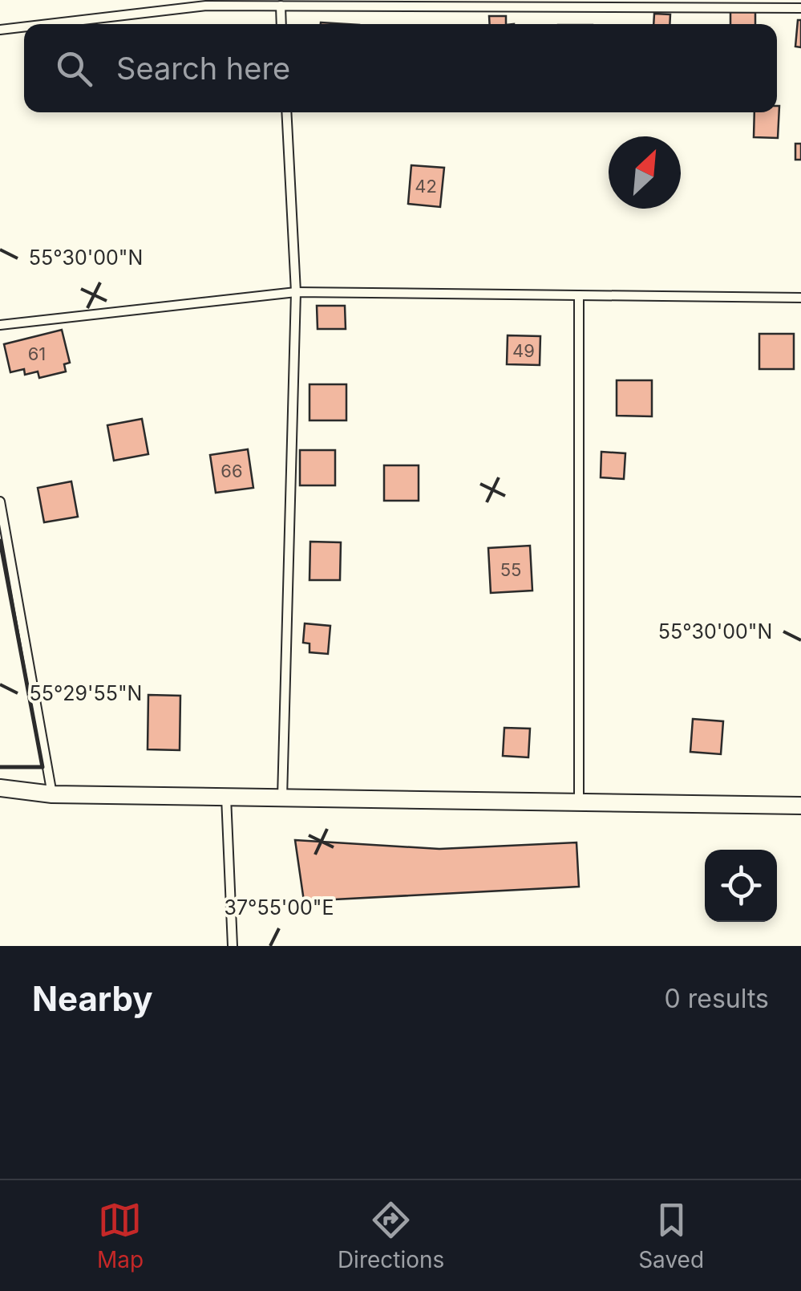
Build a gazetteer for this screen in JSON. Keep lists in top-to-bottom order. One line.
{"house_numbers":["42","49","61","66","55"],"north":"top right","page":{"search":"Search here","heading":["Nearby","0 results"],"nav":["Map","Directions","Saved"]},"coordinates":["55°30'00\"N","55°29'55\"N","37°55'00\"E"]}
